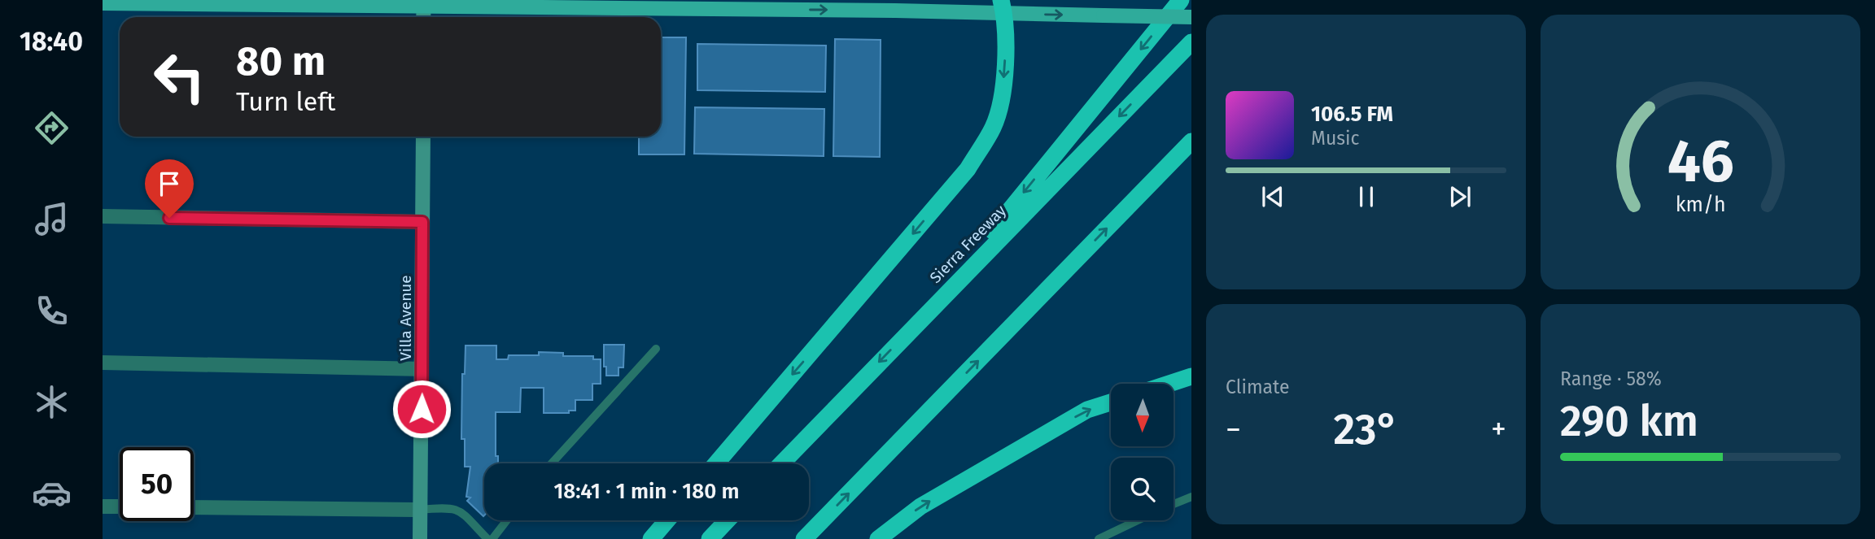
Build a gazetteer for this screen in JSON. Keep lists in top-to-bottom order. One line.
{"streets":{"highway":["Sierra Freeway"],"main road":["Villa Avenue"]},"north":"bottom","page":{"tabs":"18:40","turn":["80 m","Turn left"],"song":["106.5 FM","Music"],"tile":["Climate",["Range · 58%","290 km"]],"heat":["−","23°","+"],"limit":"50","trip":"18:41 · 1 min · 180 m","gauge":["46","km/h"]}}
